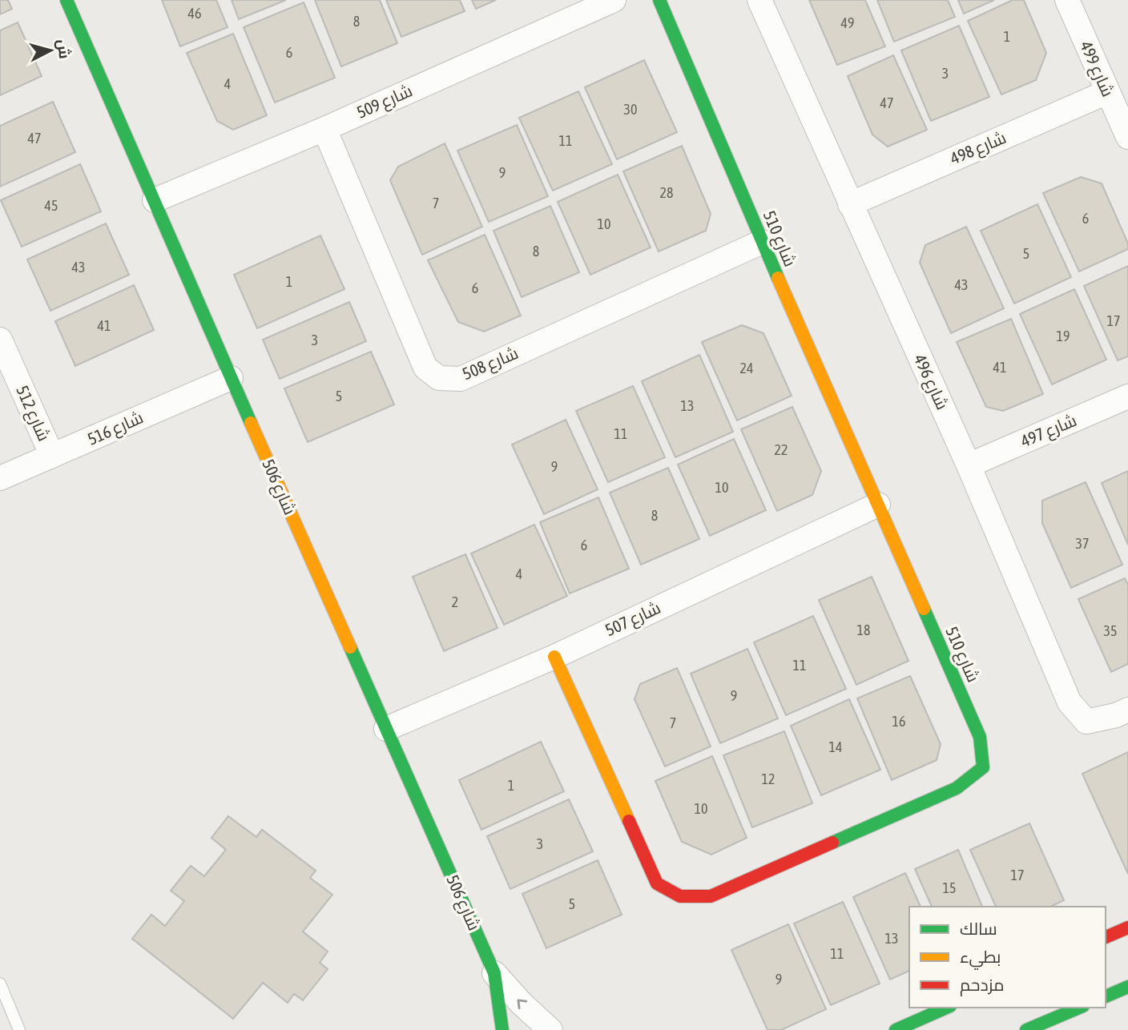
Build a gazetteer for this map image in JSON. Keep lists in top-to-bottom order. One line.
{"streets":{"street":["شارع 499","شارع 509","شارع 498","شارع 510","شارع 508","شارع 496","شارع 512","شارع 516","شارع 497","شارع 506","شارع 507"]},"crossings":[["شارع 499","شارع 498"],["شارع 509","شارع 508"],["شارع 509","شارع 506"],["شارع 498","شارع 496"],["شارع 510","شارع 508"],["شارع 510","شارع 507"],["شارع 496","شارع 497"],["شارع 512","شارع 516"],["شارع 516","شارع 506"],["شارع 506","شارع 507"]],"house_numbers":["46","8","49","1","6","3","4","47","30","47","11","9","28","7","45","6","10","8","5","43","1","43","6","17","41","19","3","41","24","5","13","11","22","9","10","8","37","6","4","2","18","35","11","9","16","7","14","12","1","10","3","17","15","5","13","11","9"],"legend":["سالك","بطيء","مزدحم"],"north":"right"}
